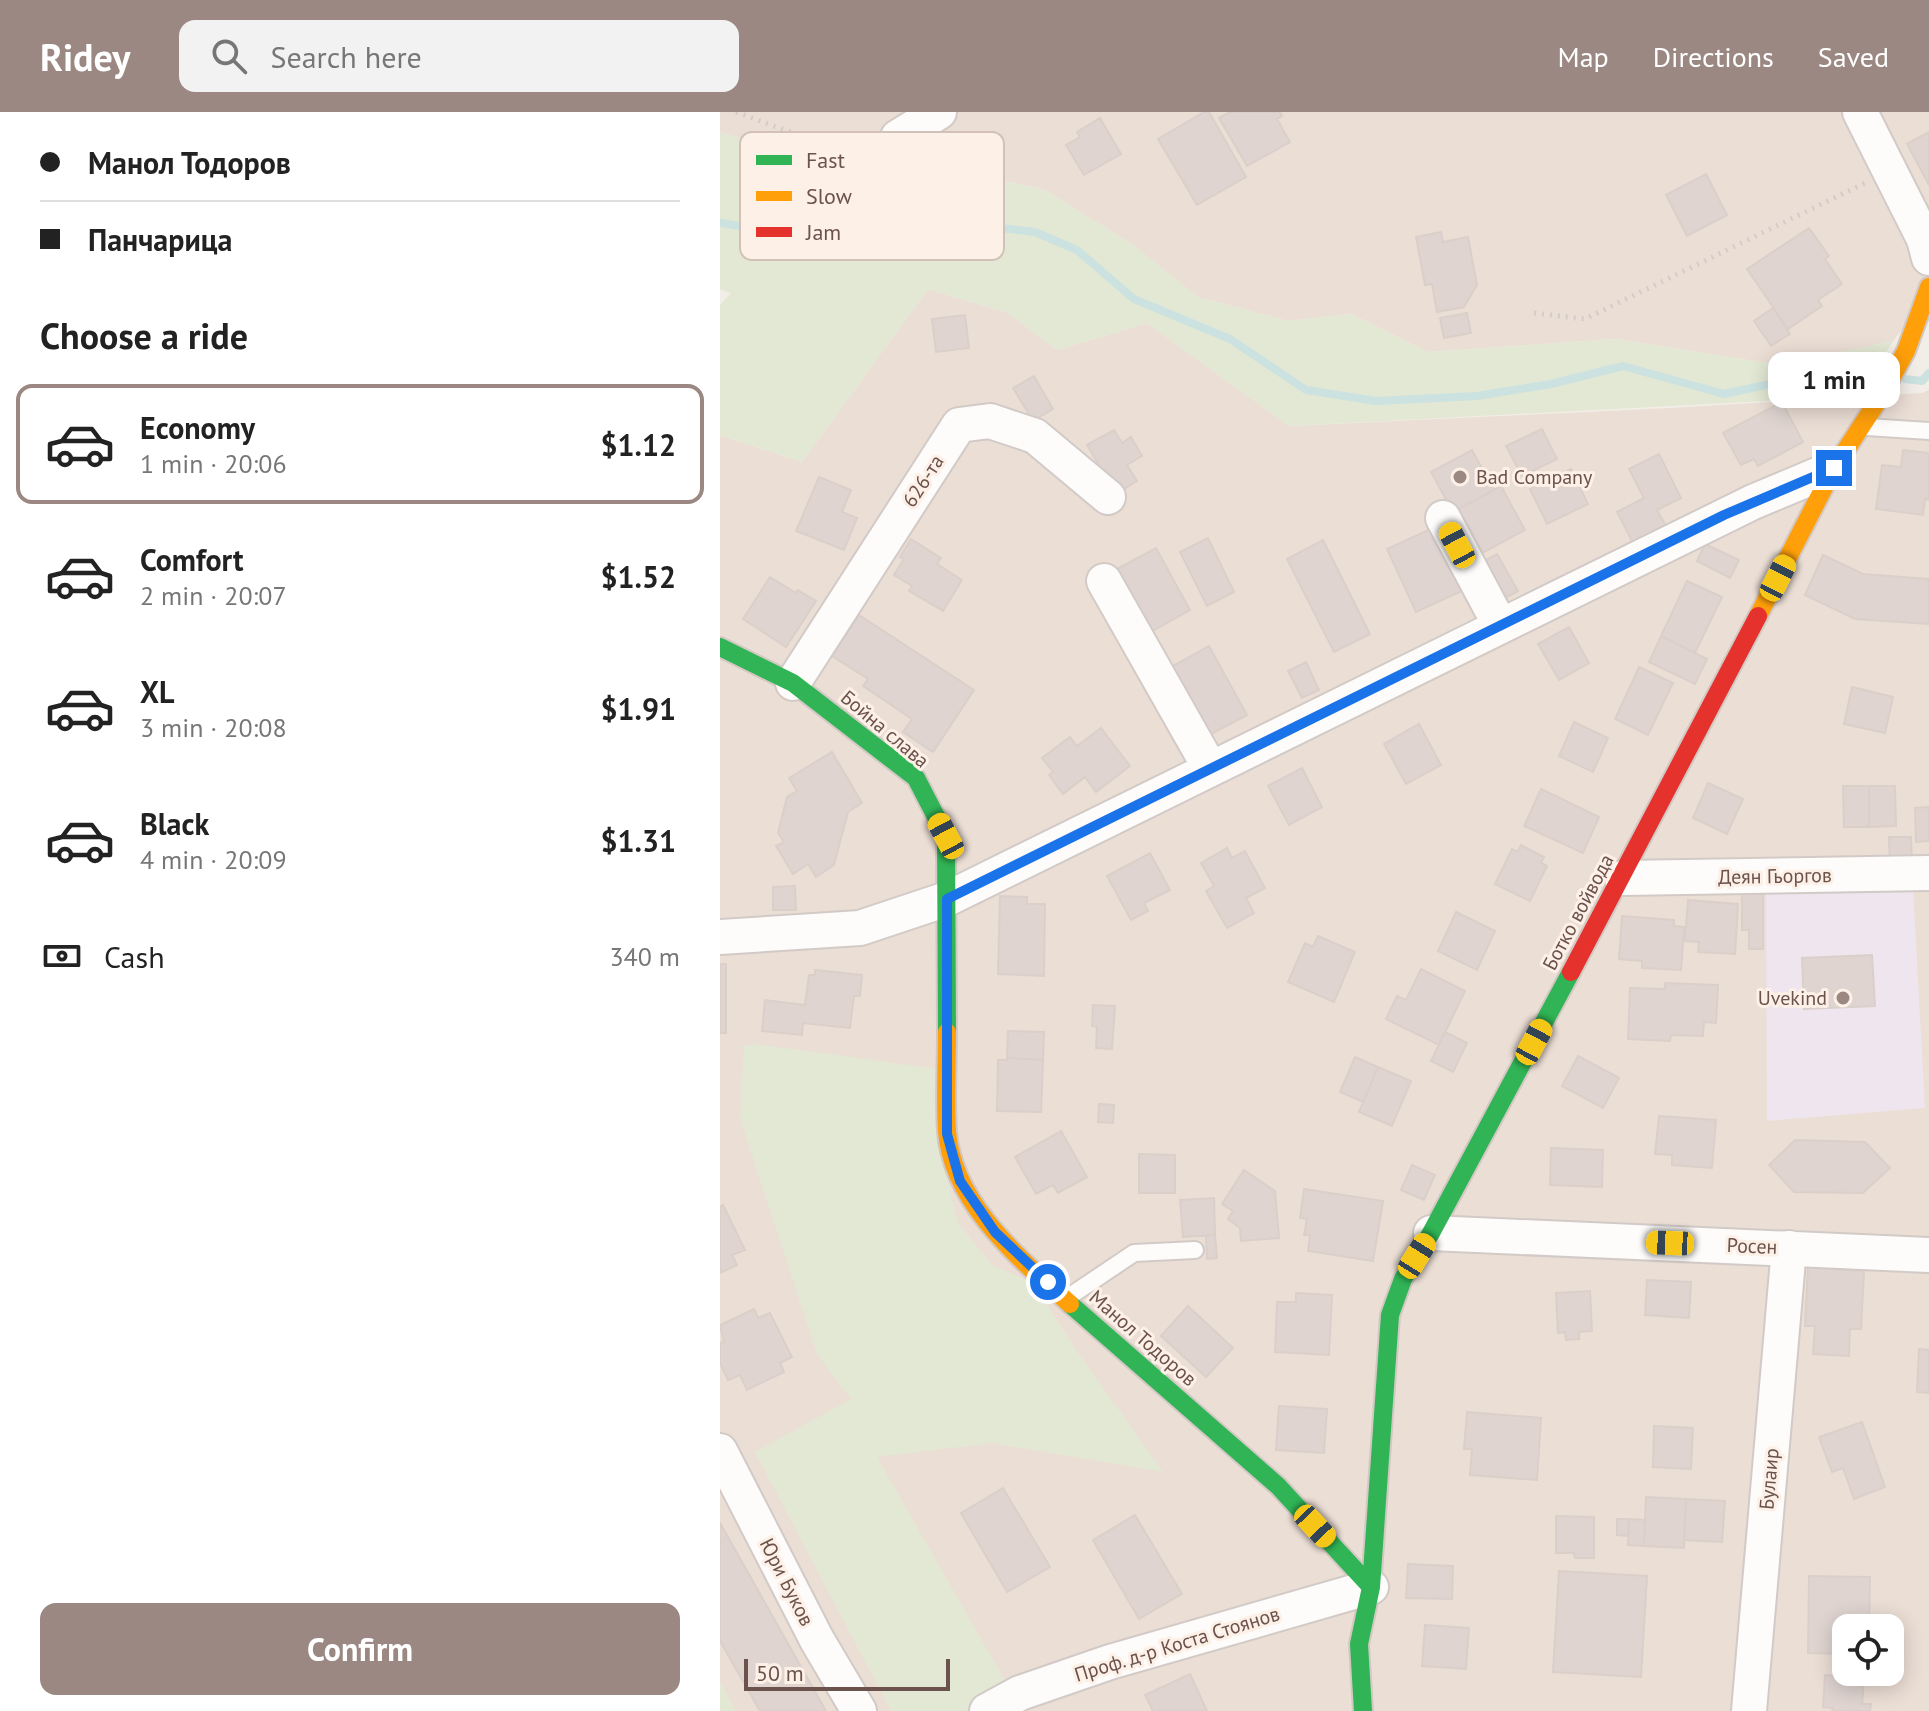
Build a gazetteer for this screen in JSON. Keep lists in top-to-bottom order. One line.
{"streets":{"street":["626-та","Бойна слава","Деян Гьоргов","Ботко войвода","Росен","Манол Тодоров","Булаир","Юри Буков","Проф. д-р Коста Стоянов"]},"crossings":[["626-та","Бойна слава"],["Бойна слава","Манол Тодоров"],["Деян Гьоргов","Ботко войвода"],["Ботко войвода","Росен"],["Ботко войвода","Манол Тодоров"],["Ботко войвода","Проф. д-р Коста Стоянов"],["Росен","Булаир"],["Манол Тодоров","Проф. д-р Коста Стоянов"]],"places":["Bad Company","Uvekind"],"legend":["Fast","Slow","Jam"],"scale_bar":"50 m","page":{"header":"Ridey","search":"Search here","nav":["Map","Directions","Saved"],"banner":["Манол Тодоров","Панчарица"],"heading":"Choose a ride","bubble":"1 min","list":[{"name":"Economy","note":"1 min · 20:06","value":"$1.12"},{"name":"Comfort","note":"2 min · 20:07","value":"$1.52"},{"name":"XL","note":"3 min · 20:08","value":"$1.91"},{"name":"Black","note":"4 min · 20:09","value":"$1.31"}],"pay":["Cash","340 m"],"buttons":"Confirm","scale":"50 m"}}
